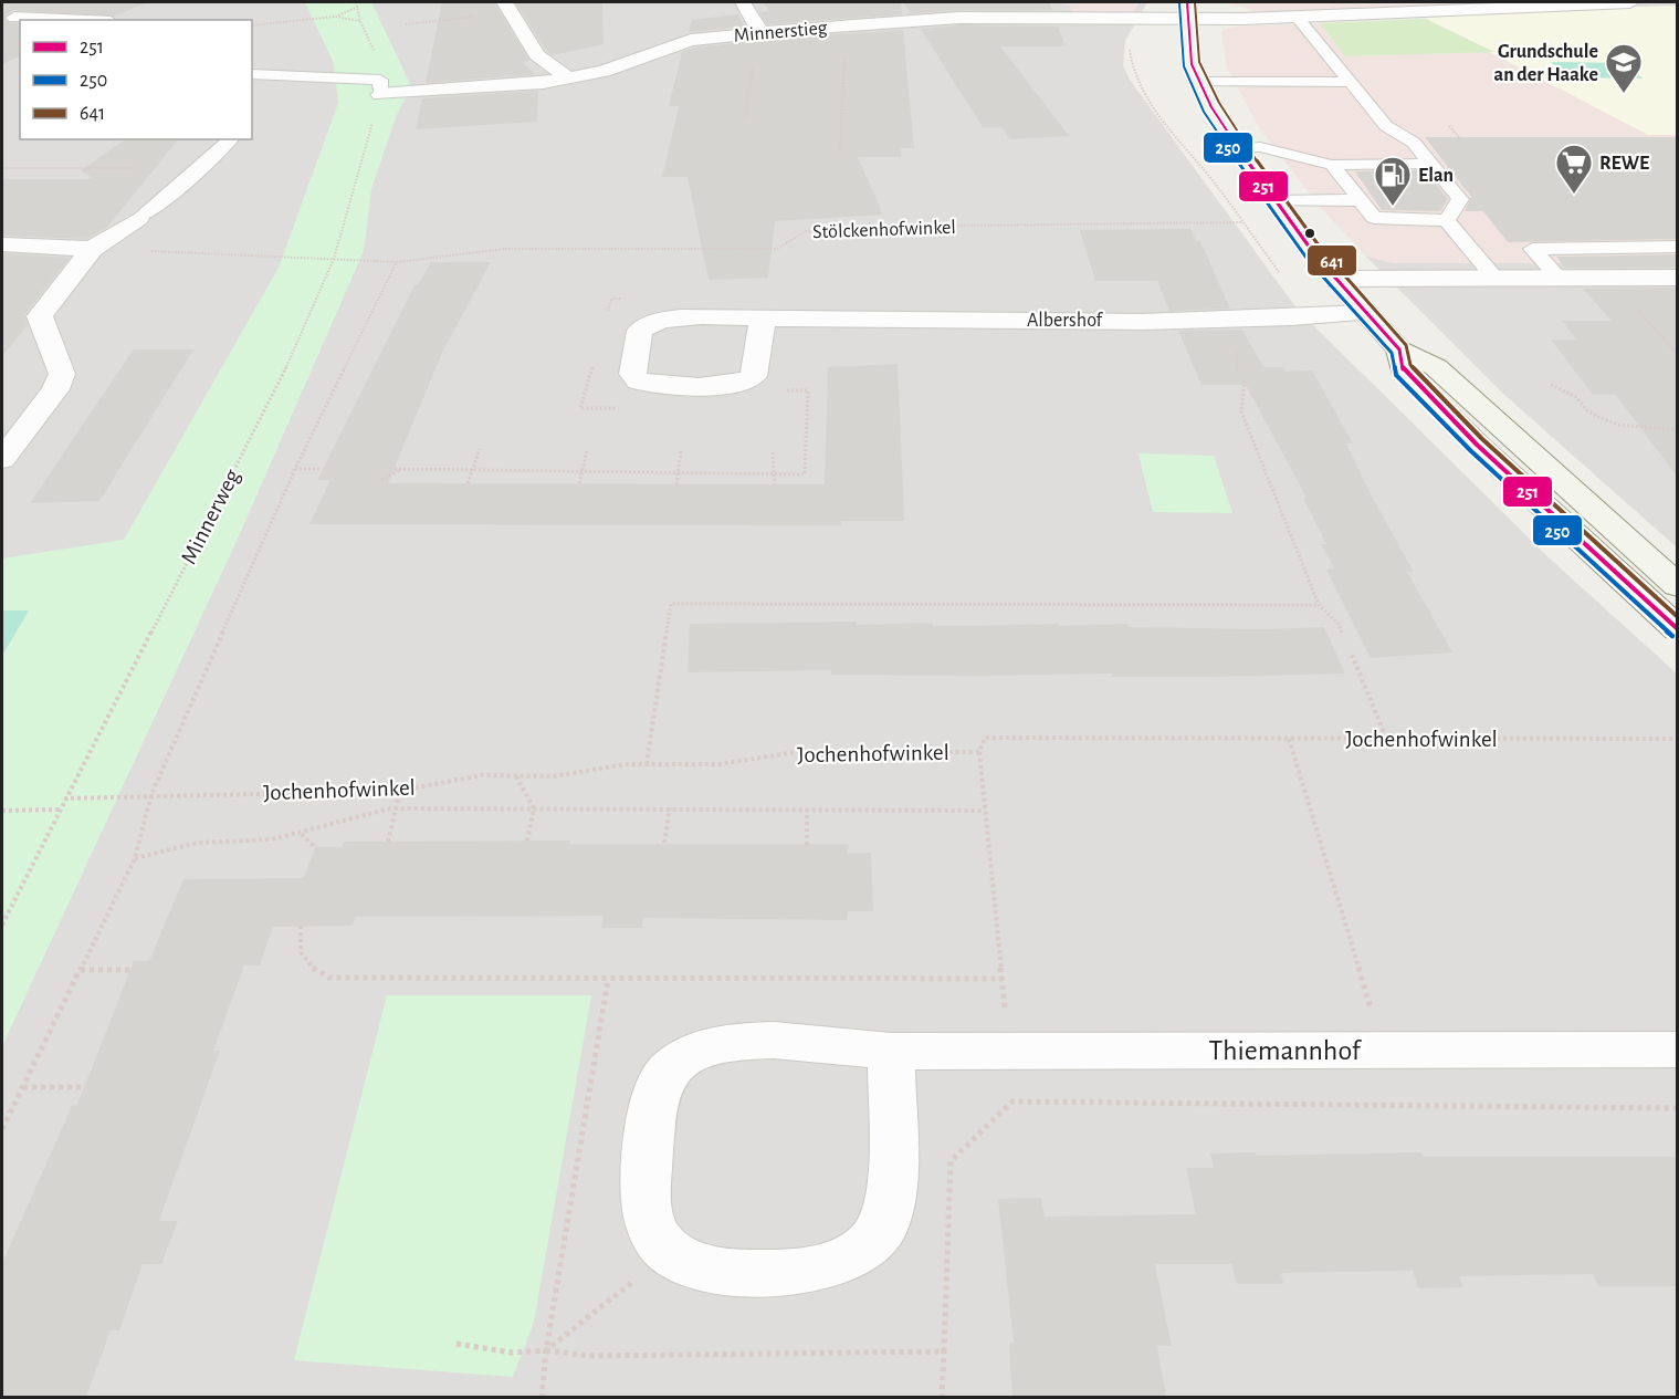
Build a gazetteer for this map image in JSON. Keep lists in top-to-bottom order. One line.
{"streets":{"street":["Minnerstieg","Albershof","Thiemannhof"],"path":["Stölckenhofwinkel","Minnerweg","Jochenhofwinkel"]},"crossings":[["Minnerstieg","Minnerweg"],["Stölckenhofwinkel","Minnerweg"],["Minnerweg","Jochenhofwinkel"]],"places":{"school or university":["Grundschule an der Haake"],"supermarket":["REWE"],"fuel station":["Elan"]},"lines":["transit line 251","transit line 641","transit line 250"],"legend":["251","250","641"]}
